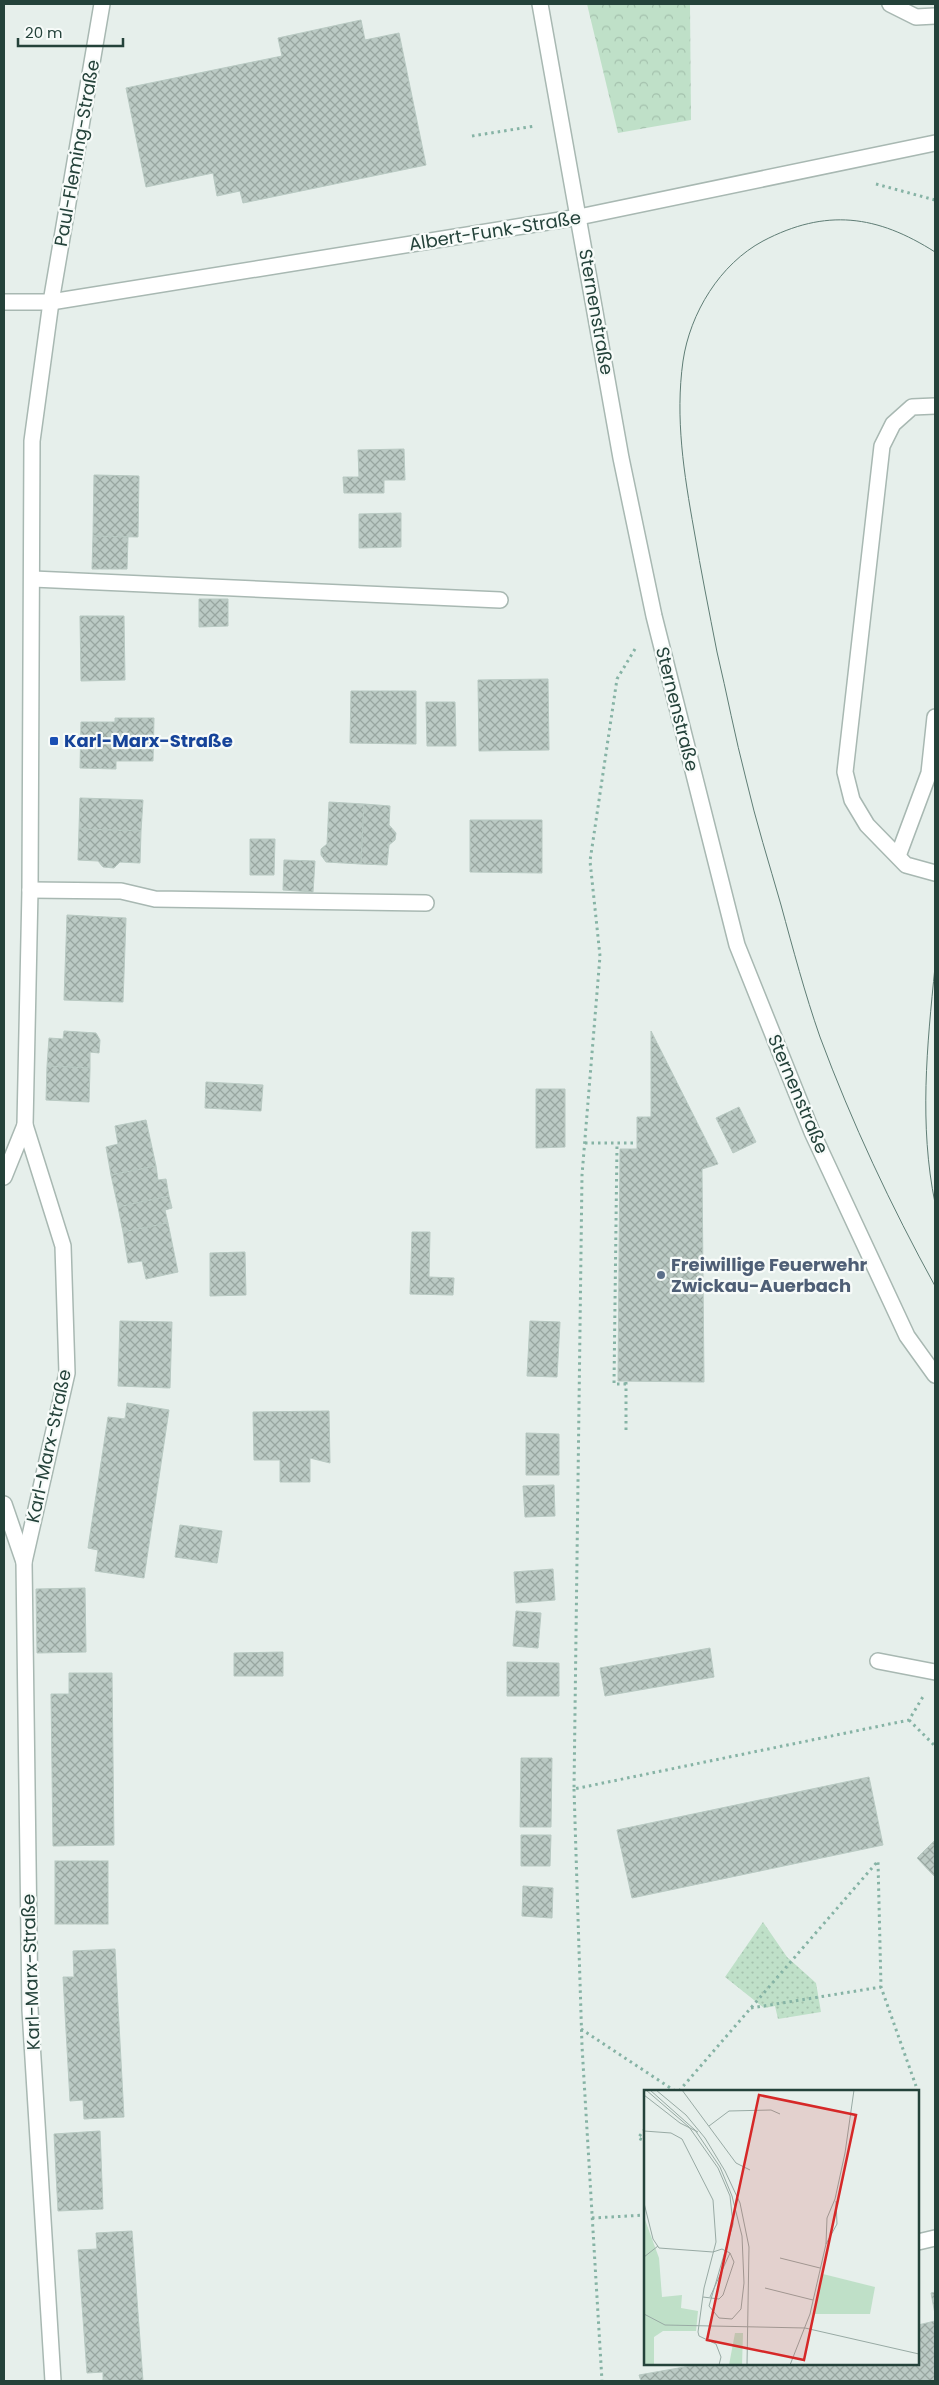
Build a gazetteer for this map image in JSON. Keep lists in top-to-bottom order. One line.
{"streets":{"street":["Paul-Fleming-Straße","Albert-Funk-Straße","Sternenstraße","Karl-Marx-Straße"]},"crossings":[["Paul-Fleming-Straße","Albert-Funk-Straße"],["Paul-Fleming-Straße","Karl-Marx-Straße"],["Albert-Funk-Straße","Sternenstraße"],["Albert-Funk-Straße","Karl-Marx-Straße"]],"places":{"transit":["Karl-Marx-Straße"],"other":["Freiwillige Feuerwehr Zwickau-Auerbach"]},"scale_bar":"20 m"}
